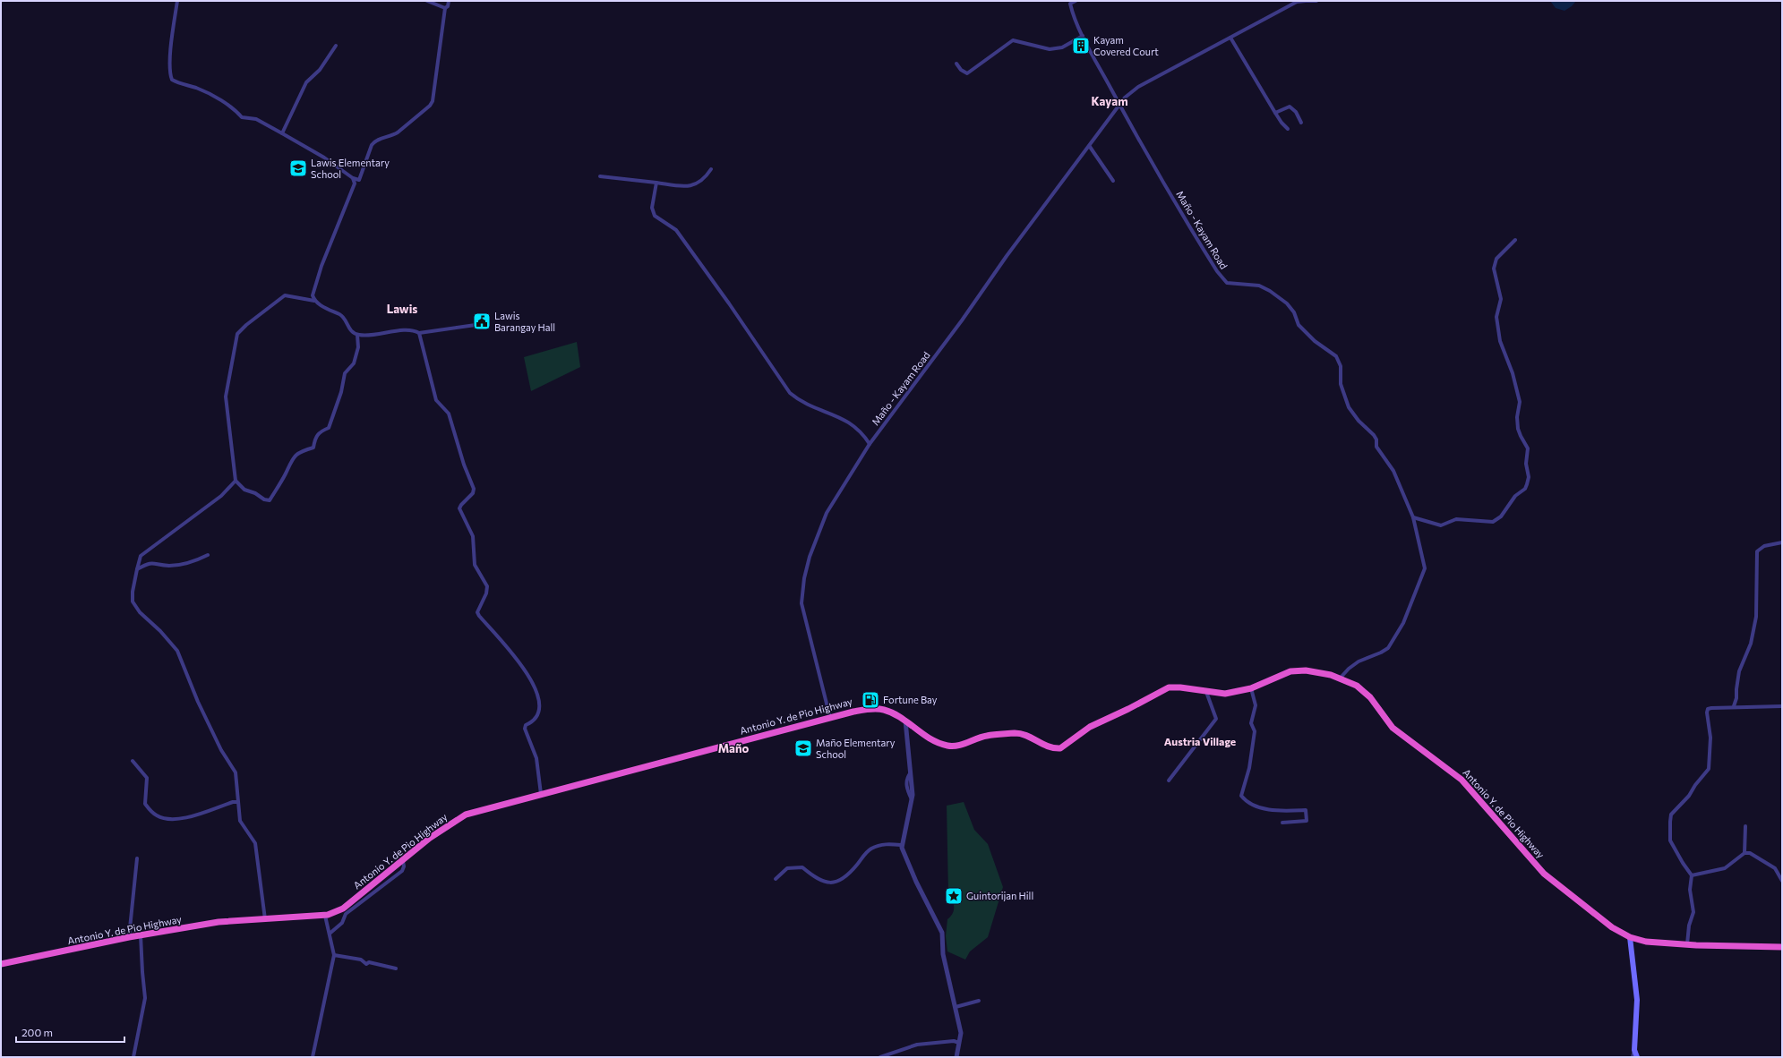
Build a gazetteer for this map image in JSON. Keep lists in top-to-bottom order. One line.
{"streets":{"highway":["Antonio Y. de Pio Highway"],"street":["Maño - Kayam Road"]},"crossings":[["Maño - Kayam Road","Antonio Y. de Pio Highway"]],"districts":["Kayam","Lawis","Austria Village","Maño"],"places":{"building":["Kayam Covered Court"],"school or university":["Lawis Elementary School","Maño Elementary School"],"public building":["Lawis Barangay Hall"],"fuel station":["Fortune Bay"],"place":["Guintorijan Hill"]},"scale_bar":"200 m"}
